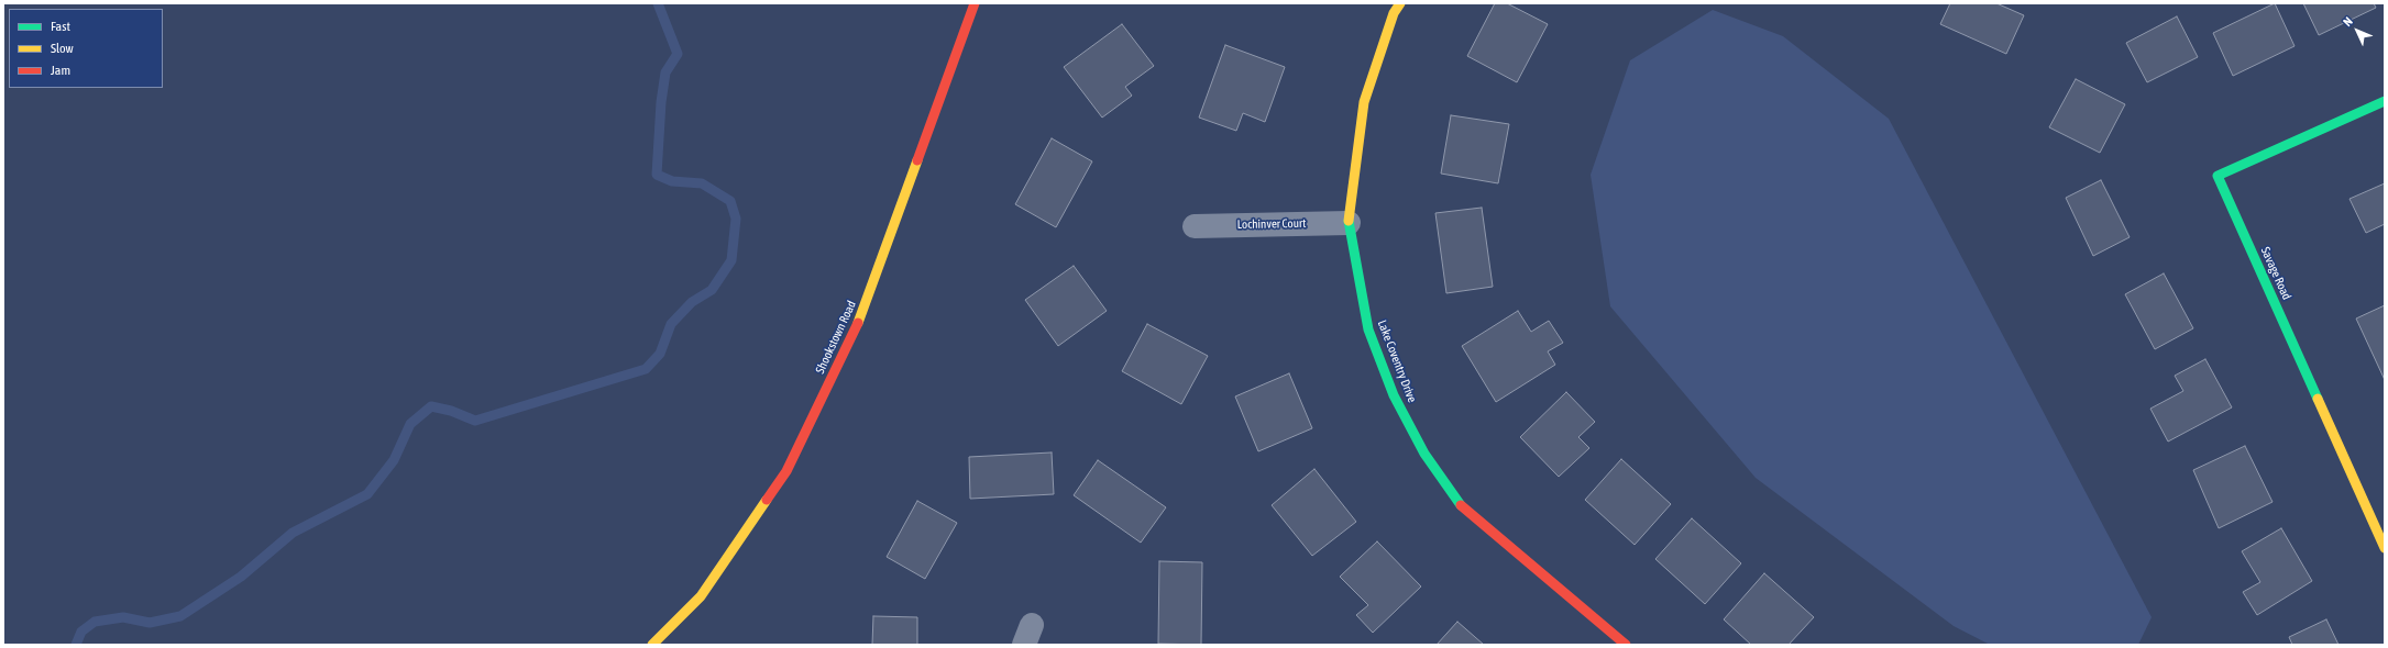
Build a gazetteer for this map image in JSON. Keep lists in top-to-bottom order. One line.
{"streets":{"street":["Lochinver Court","Savage Road","Shookstown Road","Lake Coventry Drive"]},"crossings":[["Lochinver Court","Lake Coventry Drive"]],"legend":["Fast","Slow","Jam"],"north":"top left"}
